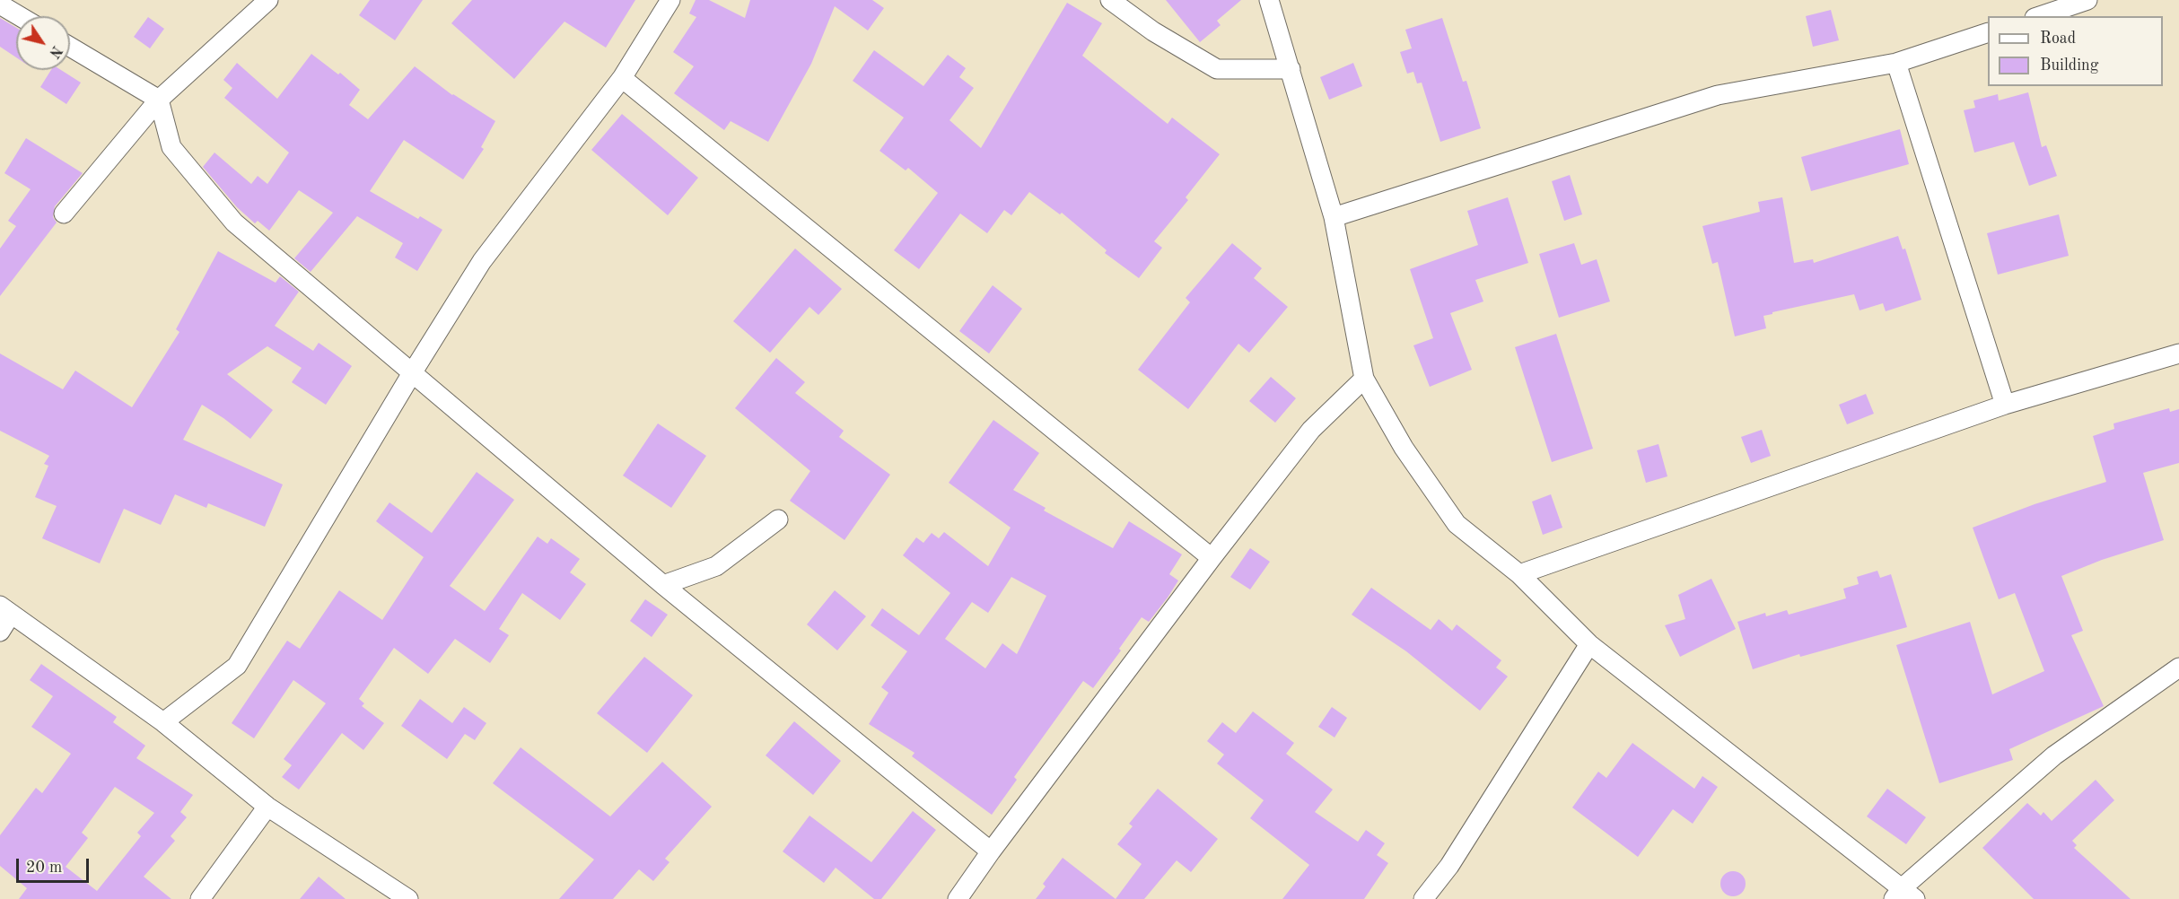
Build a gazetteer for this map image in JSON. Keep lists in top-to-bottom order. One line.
{"legend":["Road","Building"],"scale_bar":"20 m","north":"bottom right"}
